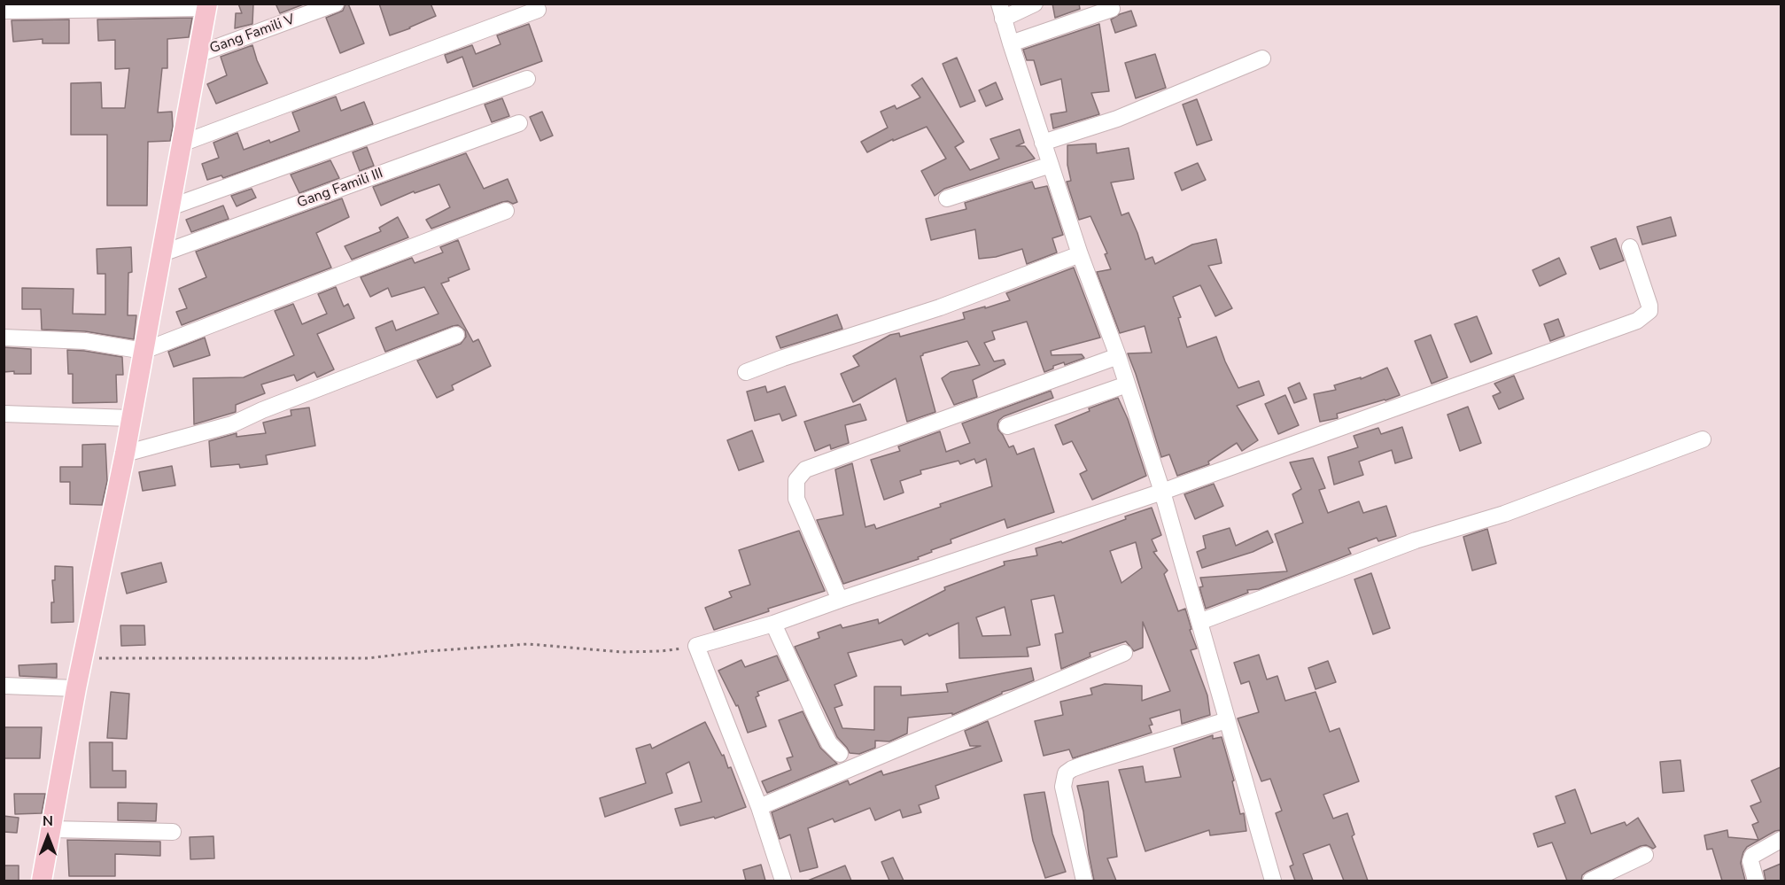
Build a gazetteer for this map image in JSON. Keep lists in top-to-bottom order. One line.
{"streets":{"street":["Gang Famili V","Gang Famili III"]},"north":"top"}
